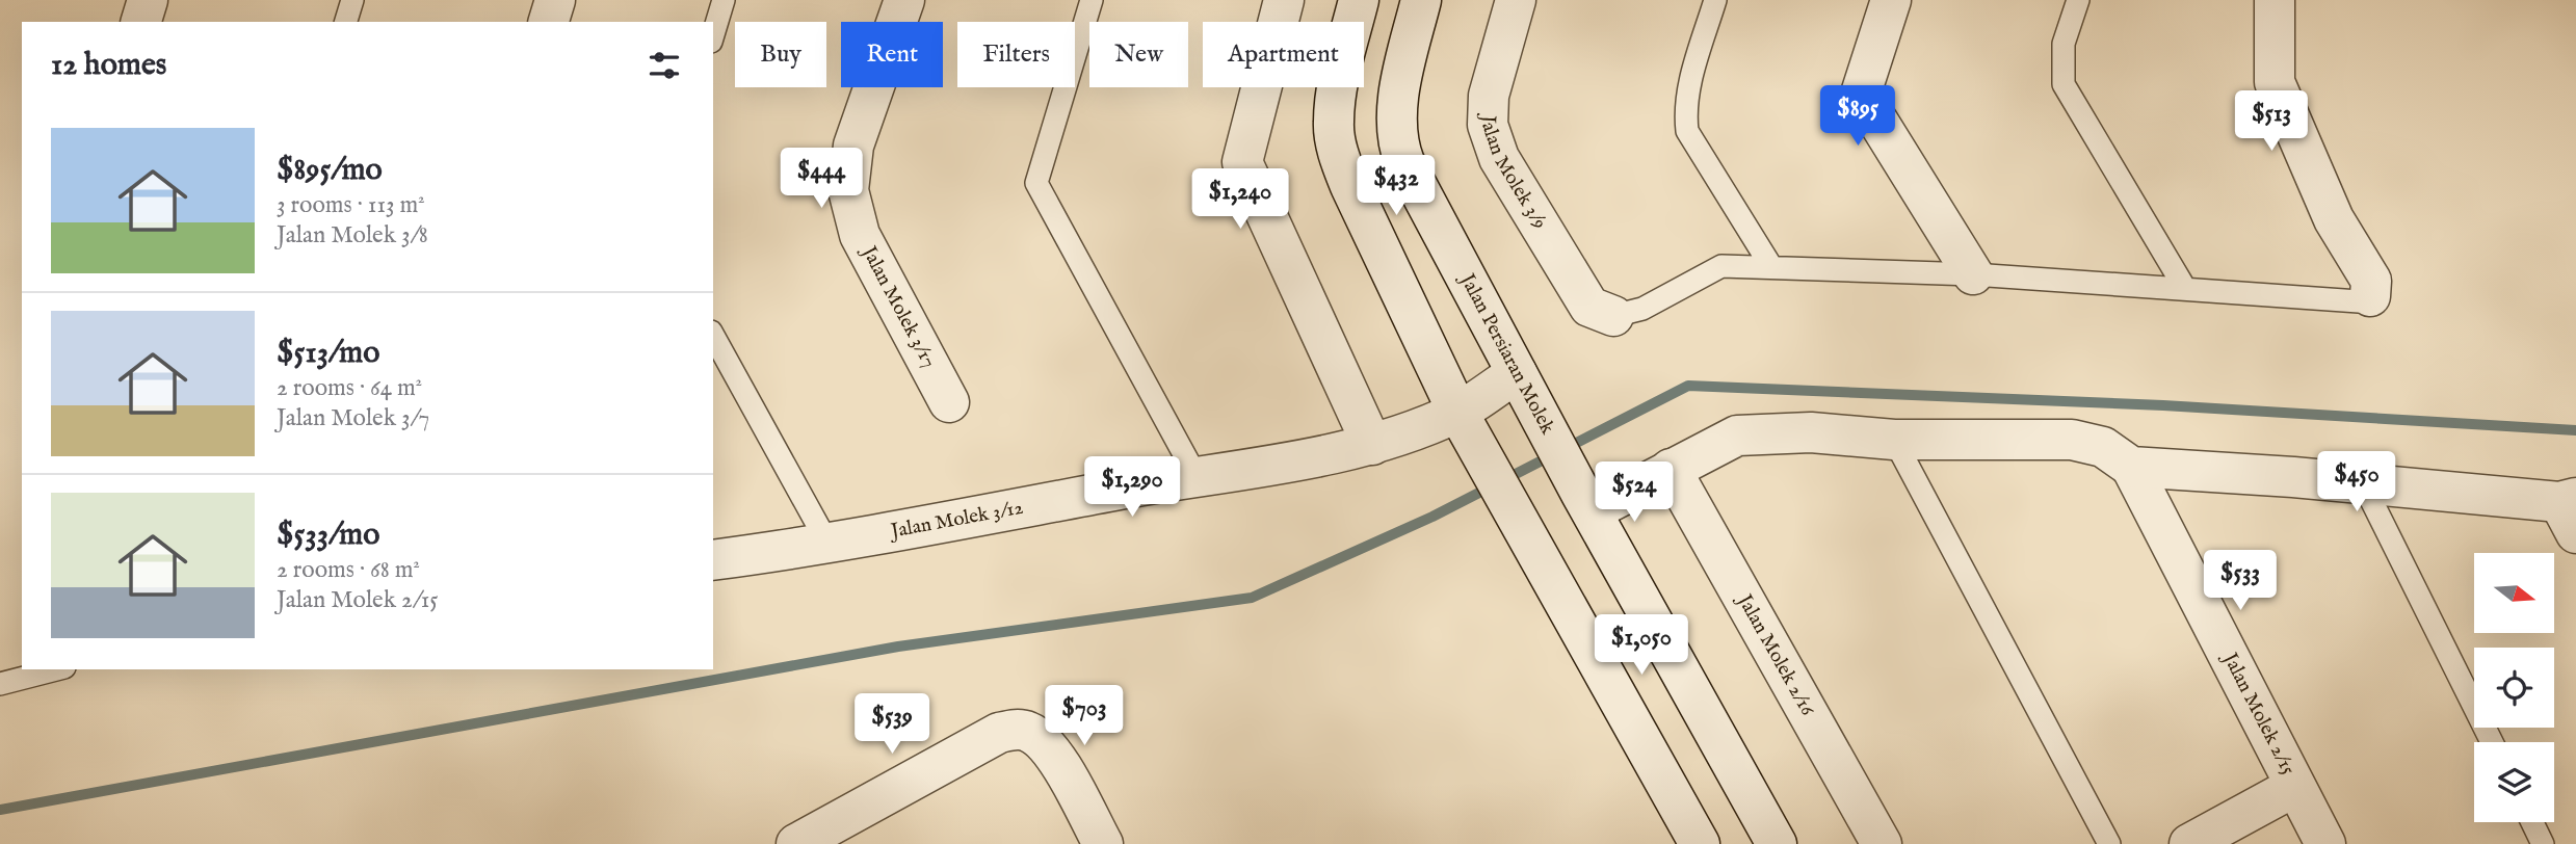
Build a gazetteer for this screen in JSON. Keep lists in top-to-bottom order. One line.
{"streets":{"street":["Jalan Molek 3/9","Jalan Molek 3/17","Jalan Persiaran Molek","Jalan Molek 3/12","Jalan Molek 2/16","Jalan Molek 2/15"]},"crossings":[["Jalan Persiaran Molek","Jalan Molek 3/12"]],"north":"right","page":{"chip":["Buy","Rent","Filters","New","Apartment"],"heading":"12 homes","price":["$895","$513","$444","$432","$1,240","$450","$1,290","$524","$533","$1,050","$703","$539"],"list":[{"name":"$895/mo","note":"3 rooms · 113 m² · Jalan Molek 3/8"},{"name":"$513/mo","note":"2 rooms · 64 m² · Jalan Molek 3/7"},{"name":"$533/mo","note":"2 rooms · 68 m² · Jalan Molek 2/15"}]}}
